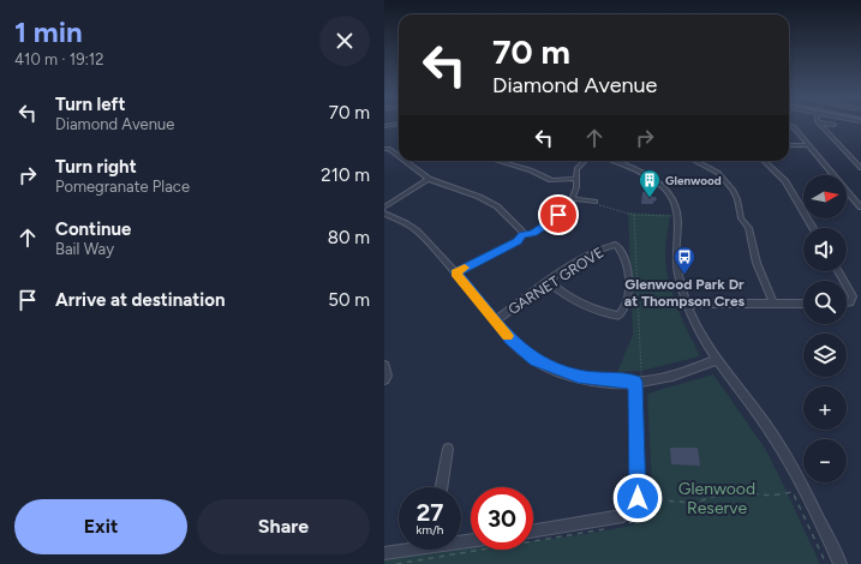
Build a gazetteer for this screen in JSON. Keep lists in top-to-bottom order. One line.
{"streets":{"street":["GARNET GROVE"]},"parks":["Glenwood Reserve"],"places":{"building":["Glenwood"],"bus stop":["Glenwood Park Dr at Thompson Cres"]},"north":"right","page":{"heading":["1 min","410 m · 19:12"],"turn":["70 m","Diamond Avenue"],"list":[{"name":"Turn left","note":"Diamond Avenue","value":"70 m"},{"name":"Turn right","note":"Pomegranate Place","value":"210 m"},{"name":"Continue","note":"Bail Way","value":"80 m"},{"name":"Arrive at destination","value":"50 m"}],"map_buttons":["+","−"],"speed":"27 km/h","limit":"30","buttons":["Exit","Share"]}}
